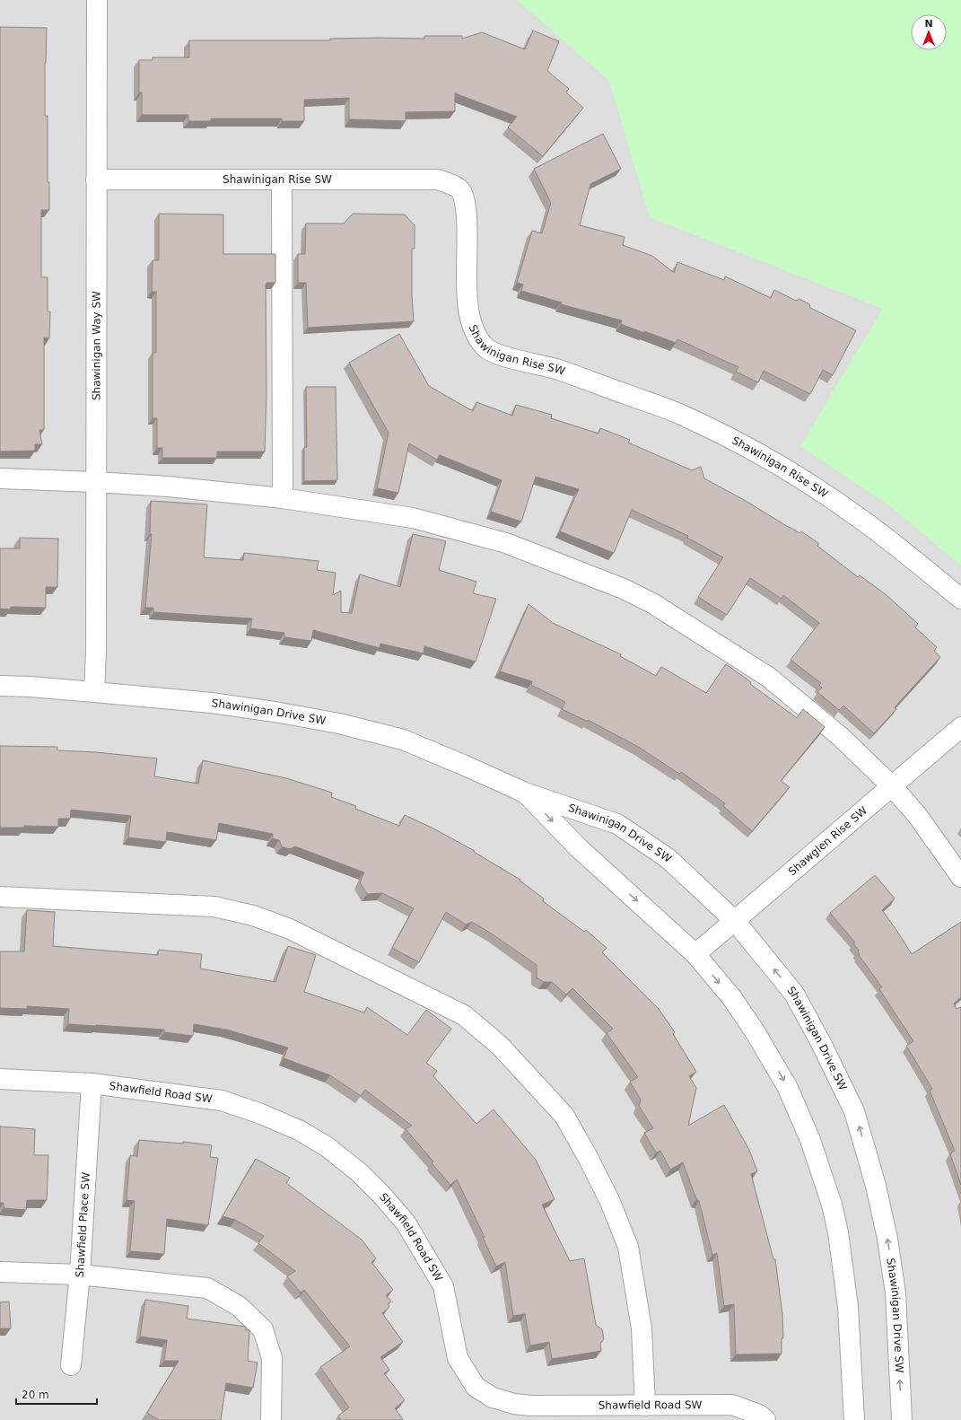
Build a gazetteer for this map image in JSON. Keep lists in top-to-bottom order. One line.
{"streets":{"street":["Shawinigan Rise SW","Shawinigan Way SW","Shawinigan Drive SW","Shawglen Rise SW","Shawfield Road SW","Shawfield Place SW"]},"crossings":[["Shawinigan Rise SW","Shawinigan Way SW"],["Shawinigan Way SW","Shawinigan Drive SW"],["Shawinigan Drive SW","Shawglen Rise SW"],["Shawfield Road SW","Shawfield Place SW"]],"scale_bar":"20 m","north":"top"}
